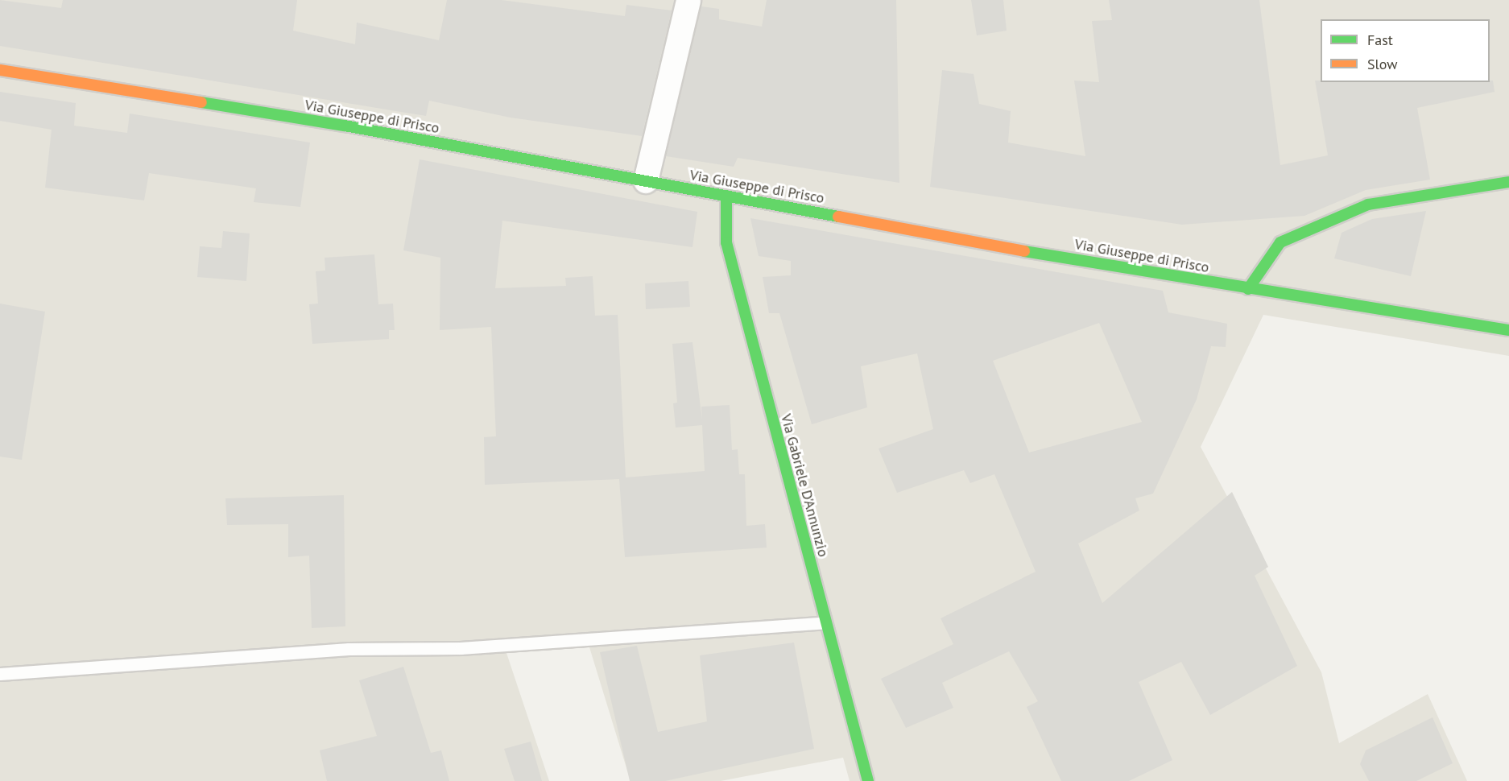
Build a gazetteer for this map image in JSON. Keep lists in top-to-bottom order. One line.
{"streets":{"main road":["Via Giuseppe di Prisco","Via Gabriele D'Annunzio"]},"crossings":[["Via Giuseppe di Prisco","Via Gabriele D'Annunzio"]],"legend":["Fast","Slow"]}
